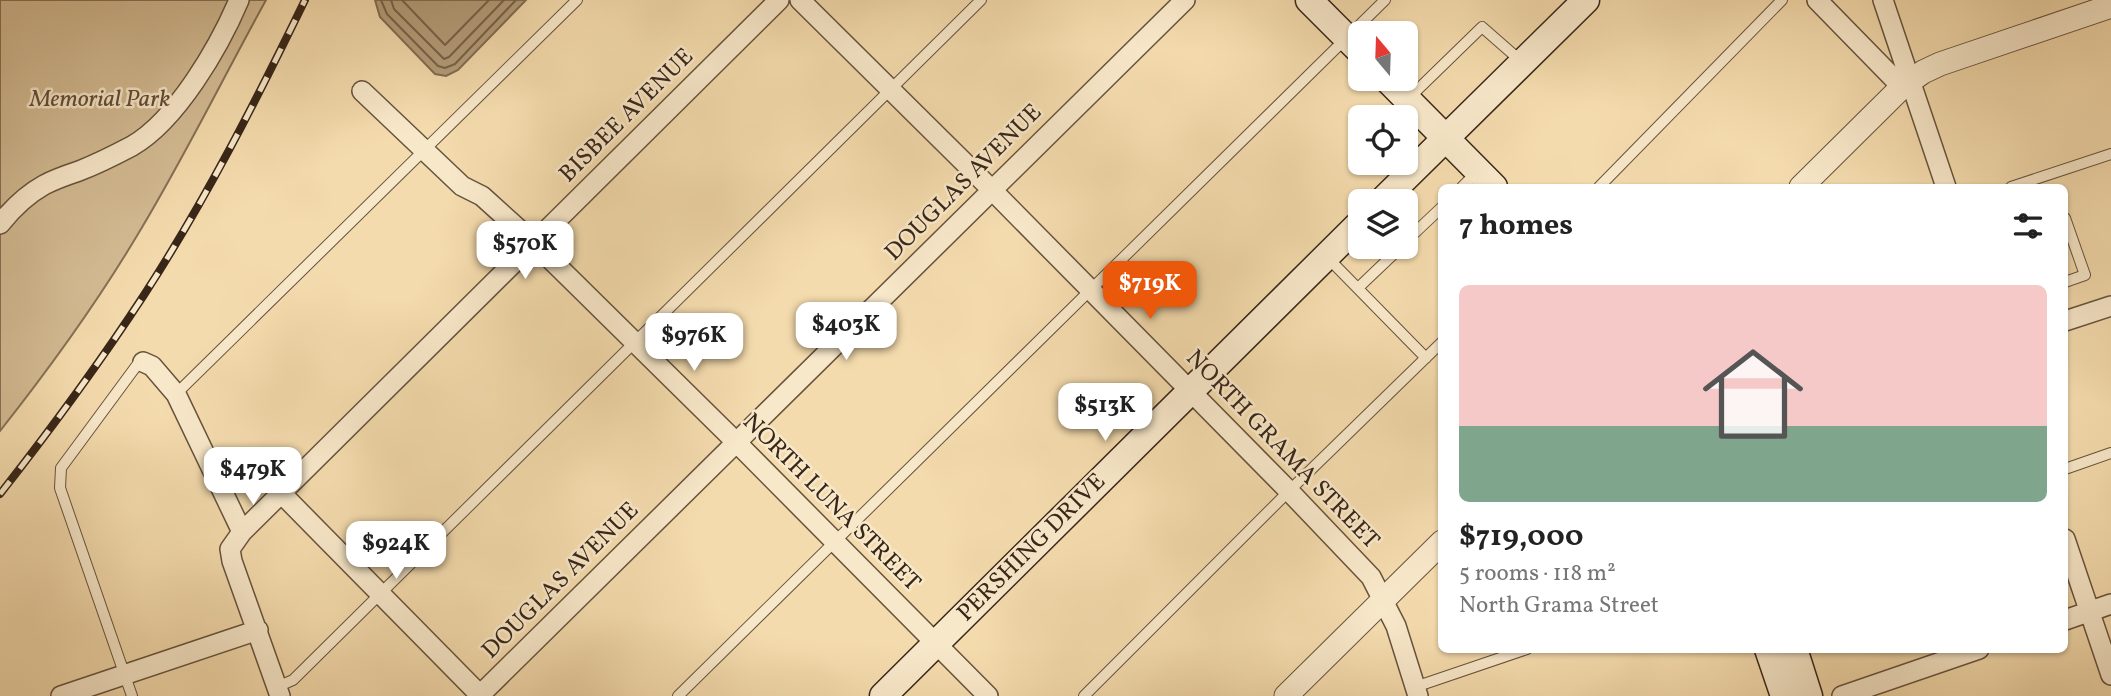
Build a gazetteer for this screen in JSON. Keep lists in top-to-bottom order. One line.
{"streets":{"main road":["PERSHING DRIVE"],"street":["BISBEE AVENUE","DOUGLAS AVENUE","NORTH GRAMA STREET","NORTH LUNA STREET"]},"crossings":[["BISBEE AVENUE","NORTH LUNA STREET"],["DOUGLAS AVENUE","NORTH GRAMA STREET"],["DOUGLAS AVENUE","NORTH LUNA STREET"],["NORTH GRAMA STREET","PERSHING DRIVE"],["NORTH LUNA STREET","PERSHING DRIVE"]],"parks":["Memorial Park"],"north":"top","page":{"heading":"7 homes","price":["$570K","$719K","$403K","$976K","$513K","$479K","$924K"],"list":[{"name":"$719,000","note":"5 rooms · 118 m² · North Grama Street"}]}}
